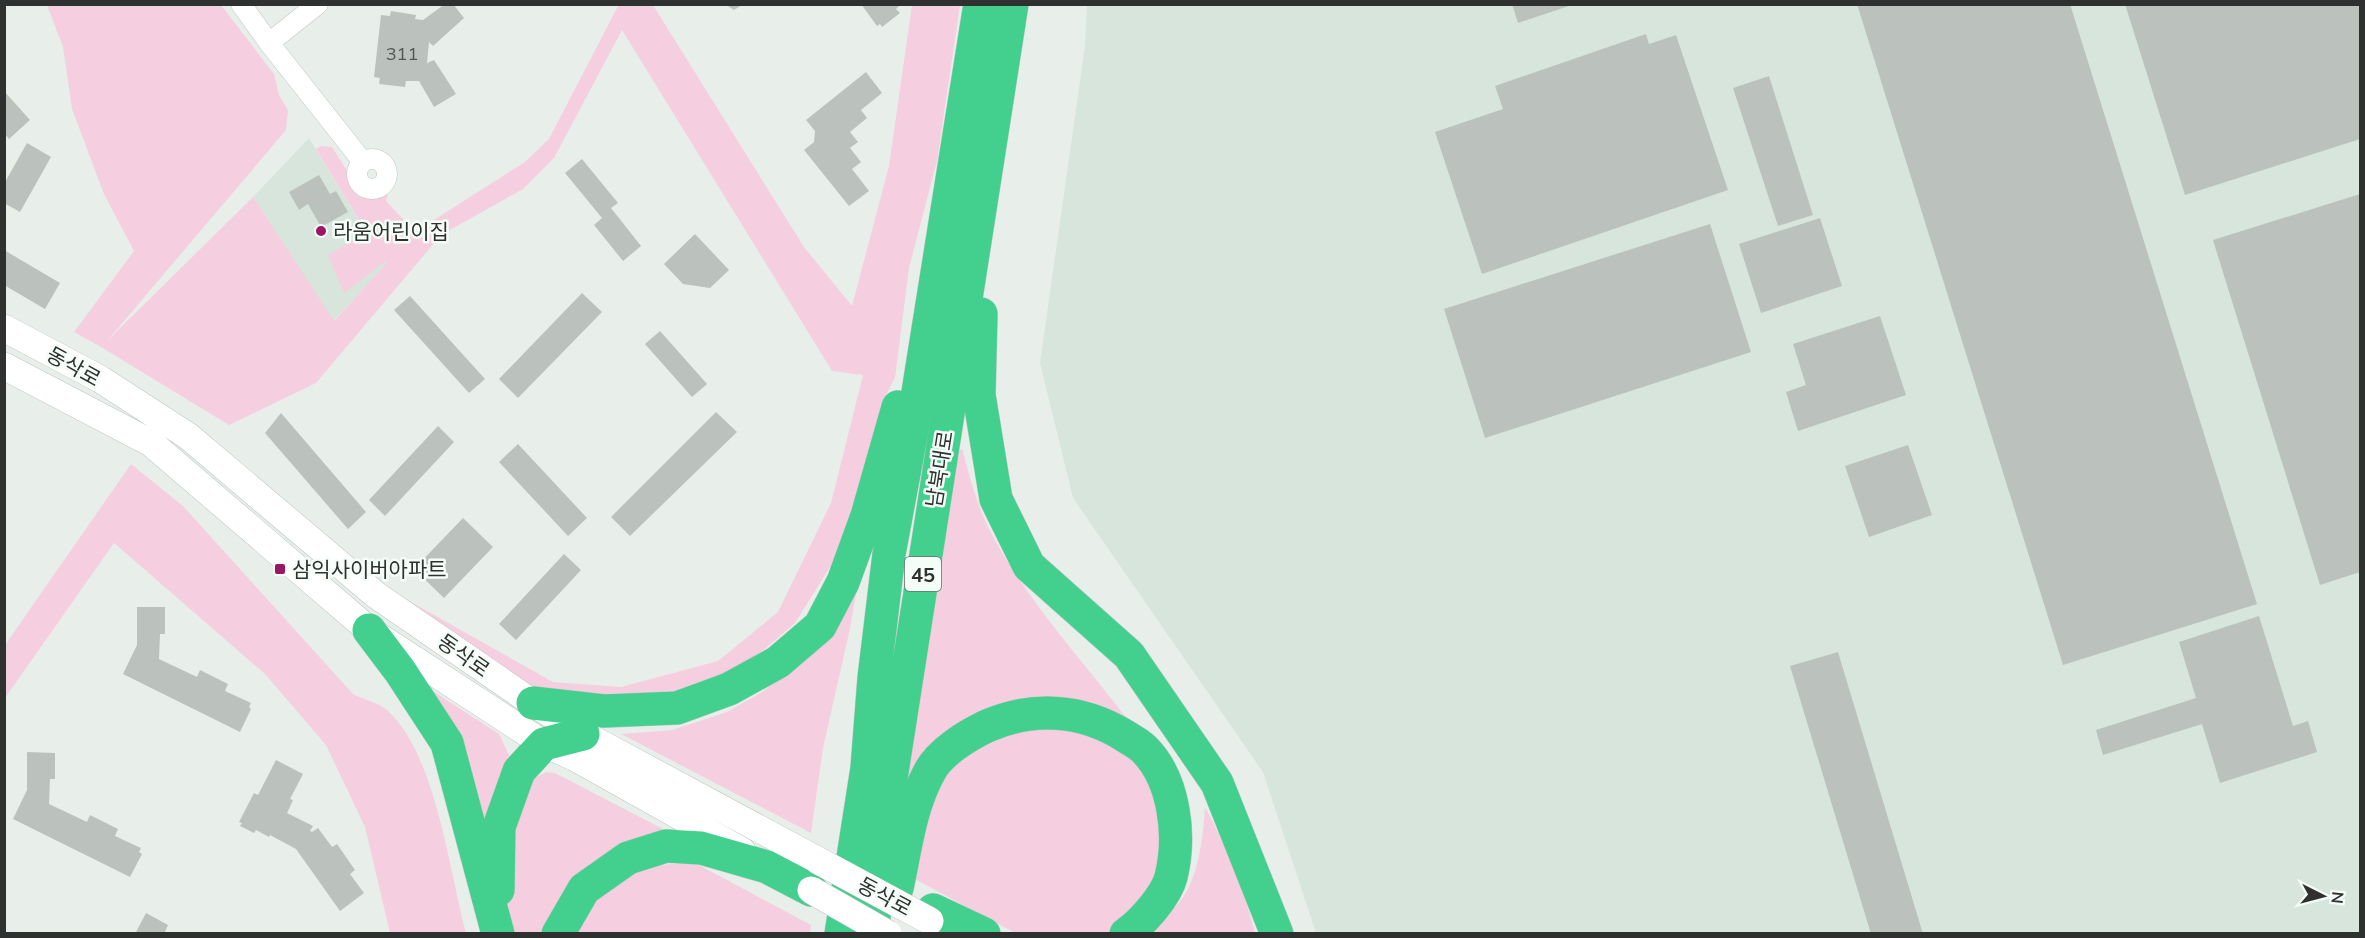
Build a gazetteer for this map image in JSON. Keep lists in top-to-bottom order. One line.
{"streets":{"highway":["남북대로","45"],"main road":["동삭로"]},"places":{"other":["라움어린이집"],"transit":["삼익사이버아파트"]},"house_numbers":["311"],"north":"right"}
